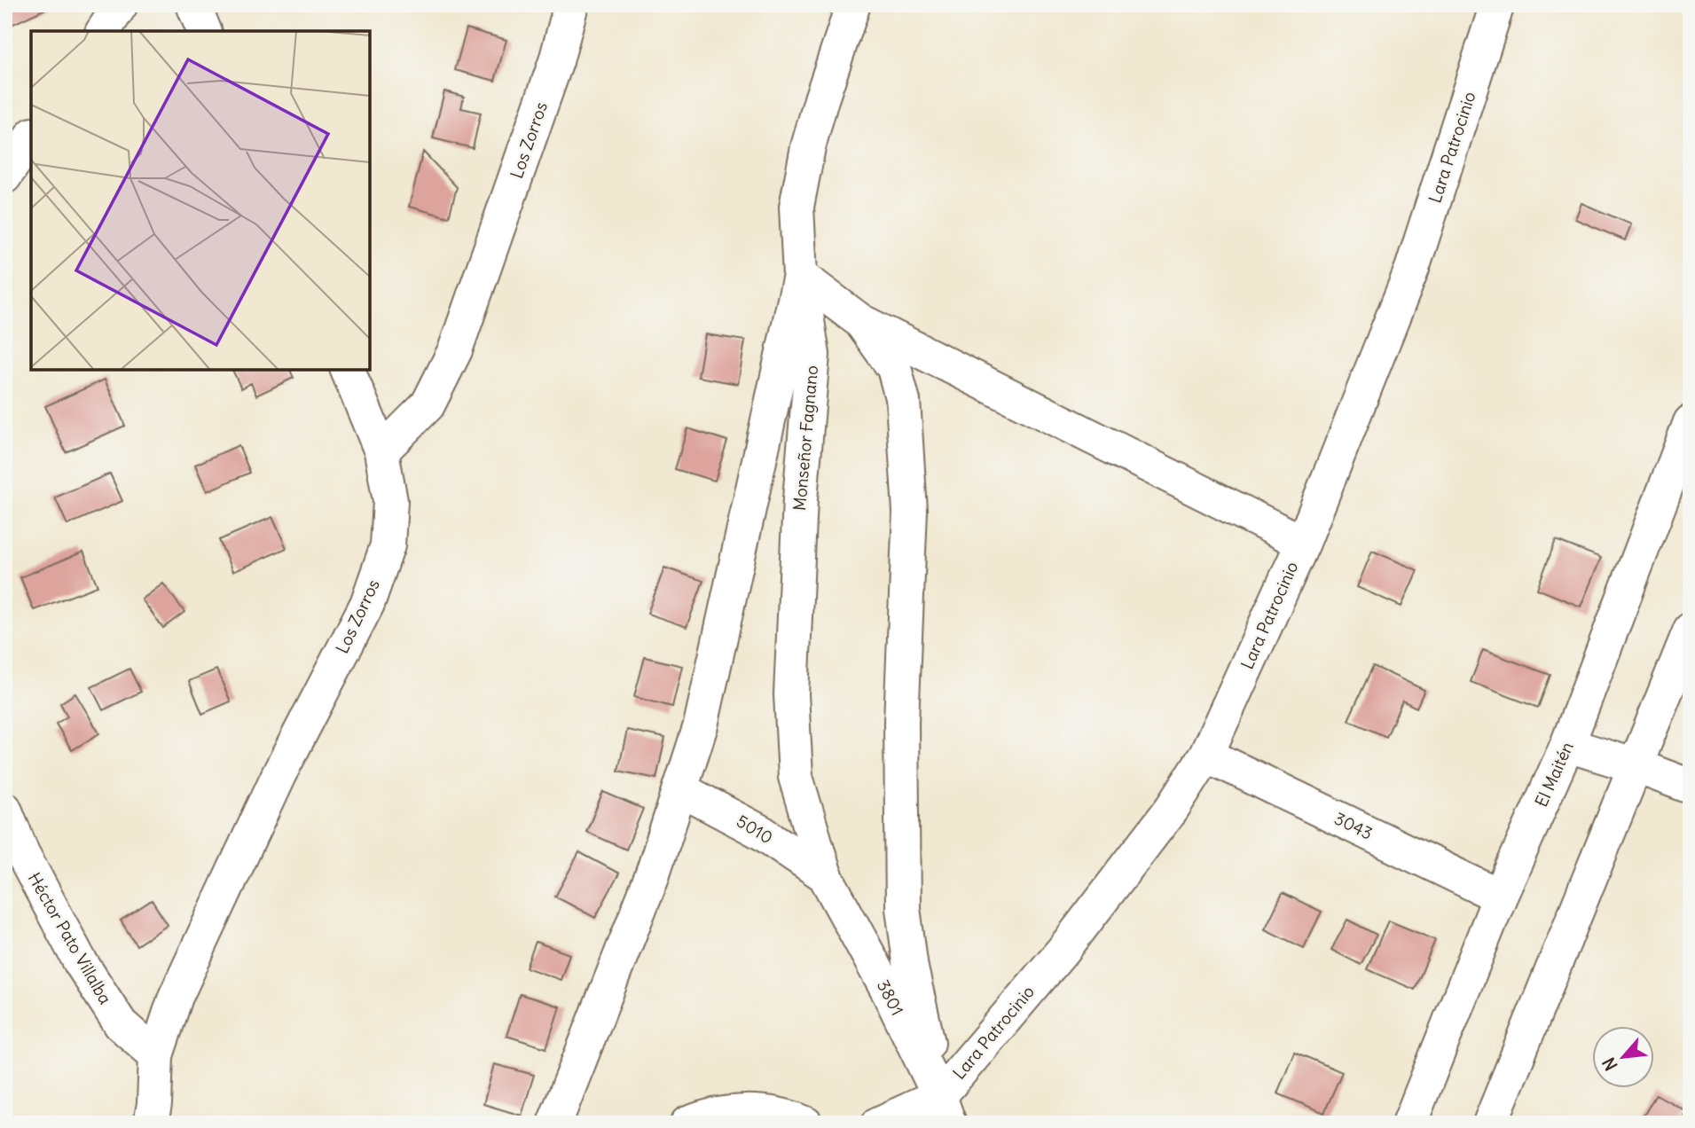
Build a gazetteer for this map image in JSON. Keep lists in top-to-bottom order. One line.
{"streets":{"street":["Los Zorros","Lara Patrocinio","Monseñor Fagnano","El Maitén","3043","5010","Héctor Pato Villalba","3801"]},"crossings":[["Los Zorros","Héctor Pato Villalba"],["Lara Patrocinio","3043"],["Lara Patrocinio","3801"],["Monseñor Fagnano","5010"],["Monseñor Fagnano","3801"],["El Maitén","3043"],["5010","3801"]],"north":"bottom left"}
